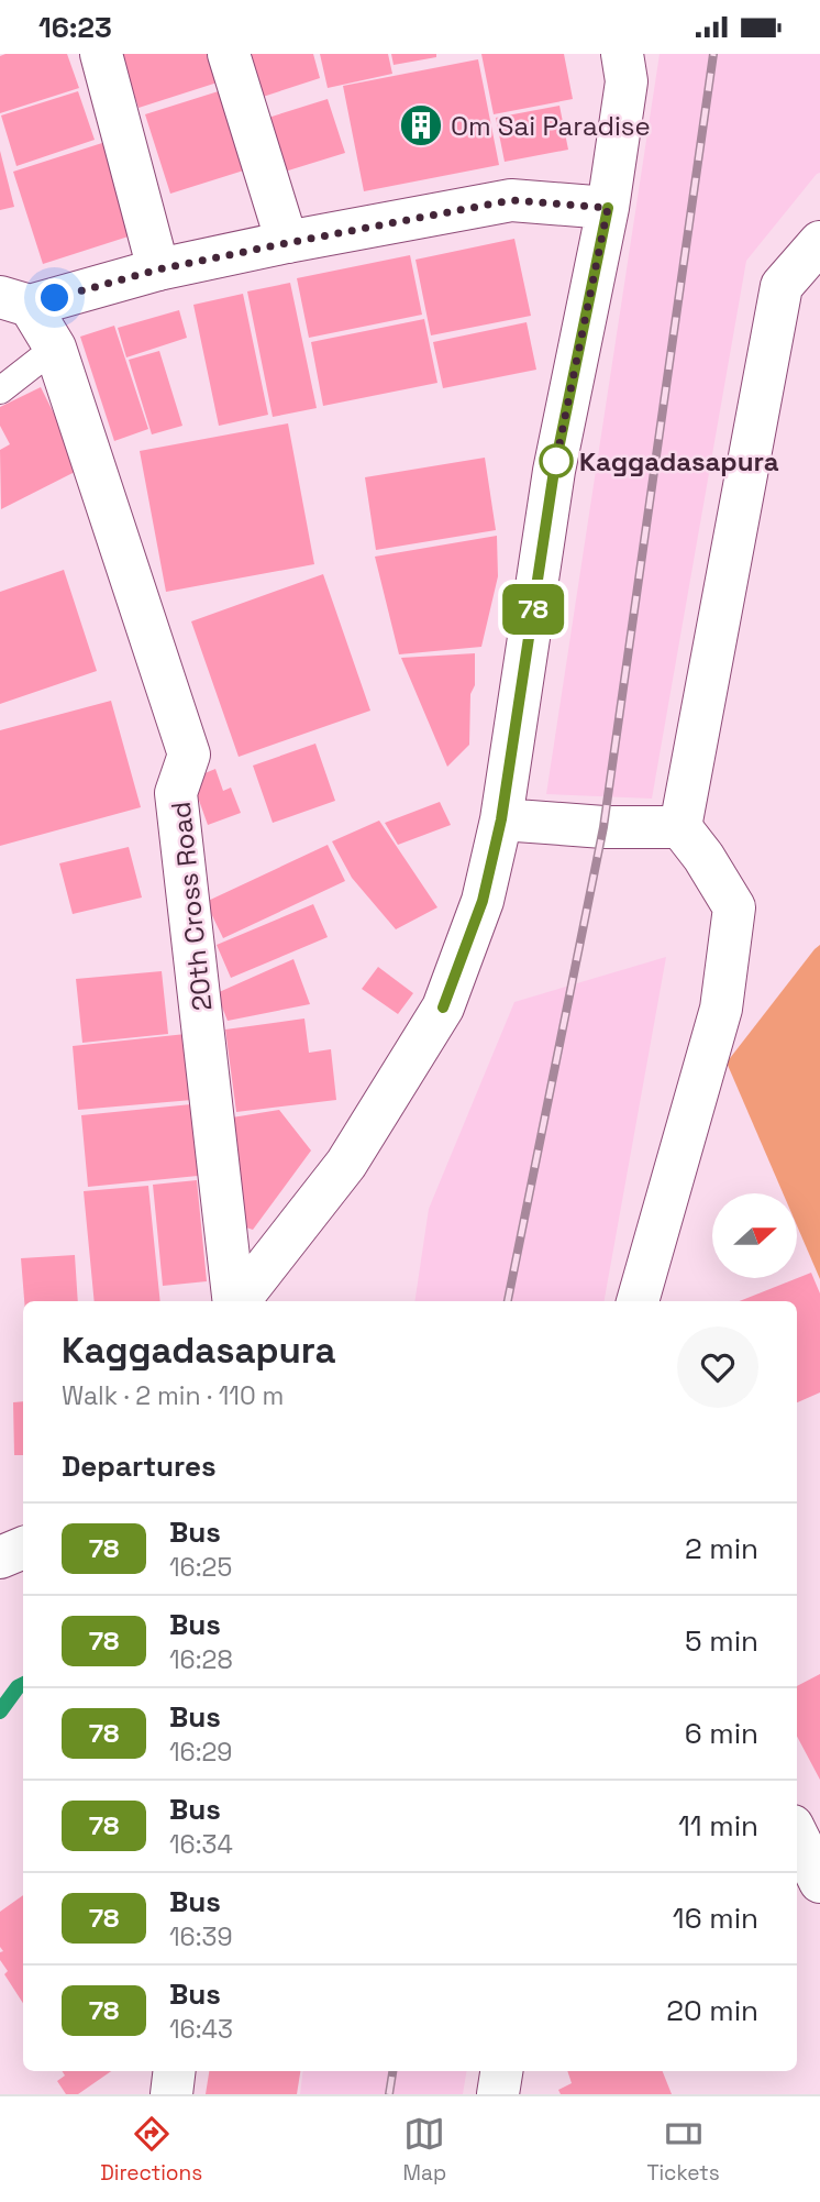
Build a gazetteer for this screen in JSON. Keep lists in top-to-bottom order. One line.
{"streets":{"street":["20th Cross Road"]},"places":{"building":["Om Sai Paradise"],"other":["Kaggadasapura"]},"lines":["bus line 78"],"north":"right","page":{"status":"16:23","on_map":"78","heading":[["Kaggadasapura","Walk · 2 min · 110 m"],"Departures"],"list":[{"mark":"78","name":"Bus","note":"16:25","value":"2 min"},{"mark":"78","name":"Bus","note":"16:28","value":"5 min"},{"mark":"78","name":"Bus","note":"16:29","value":"6 min"},{"mark":"78","name":"Bus","note":"16:34","value":"11 min"},{"mark":"78","name":"Bus","note":"16:39","value":"16 min"},{"mark":"78","name":"Bus","note":"16:43","value":"20 min"}],"tabs":["Directions","Map","Tickets"]}}
